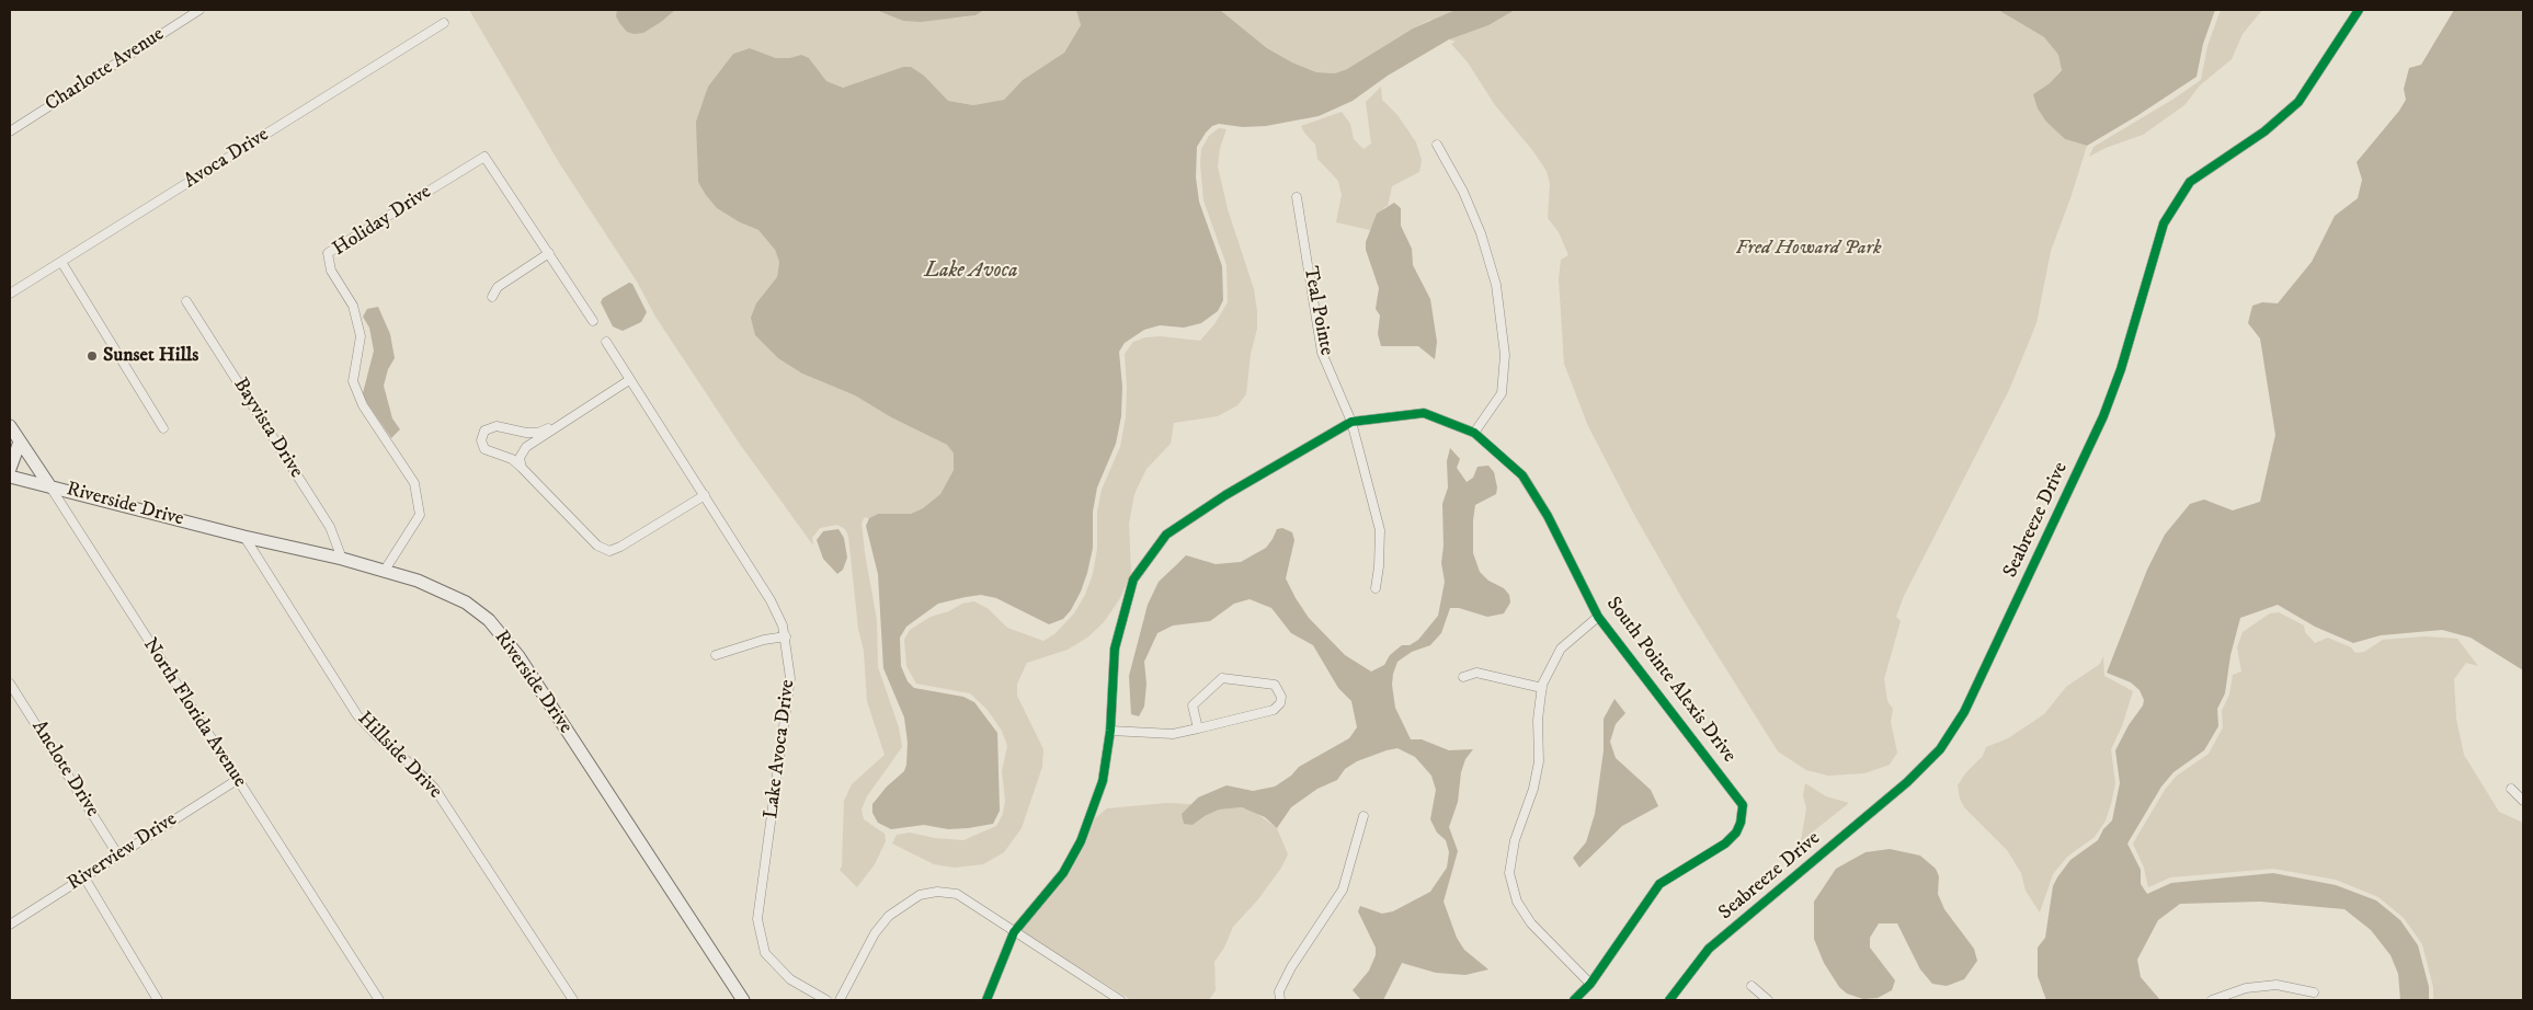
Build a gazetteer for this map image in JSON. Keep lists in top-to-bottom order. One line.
{"streets":{"street":["Charlotte Avenue","Avoca Drive","Holiday Drive","Teal Pointe","Bayvista Drive","Riverside Drive","Seabreeze Drive","South Pointe Alexis Drive","North Florida Avenue","Lake Avoca Drive","Hillside Drive","Anclote Drive","Riverview Drive"]},"crossings":[["Holiday Drive","Riverside Drive"],["Teal Pointe","South Pointe Alexis Drive"],["Bayvista Drive","Riverside Drive"],["Riverside Drive","North Florida Avenue"],["Riverside Drive","Hillside Drive"],["North Florida Avenue","Riverview Drive"],["Anclote Drive","Riverview Drive"]],"water":["Lake Avoca"],"parks":["Fred Howard Park"],"places":["Sunset Hills"]}
